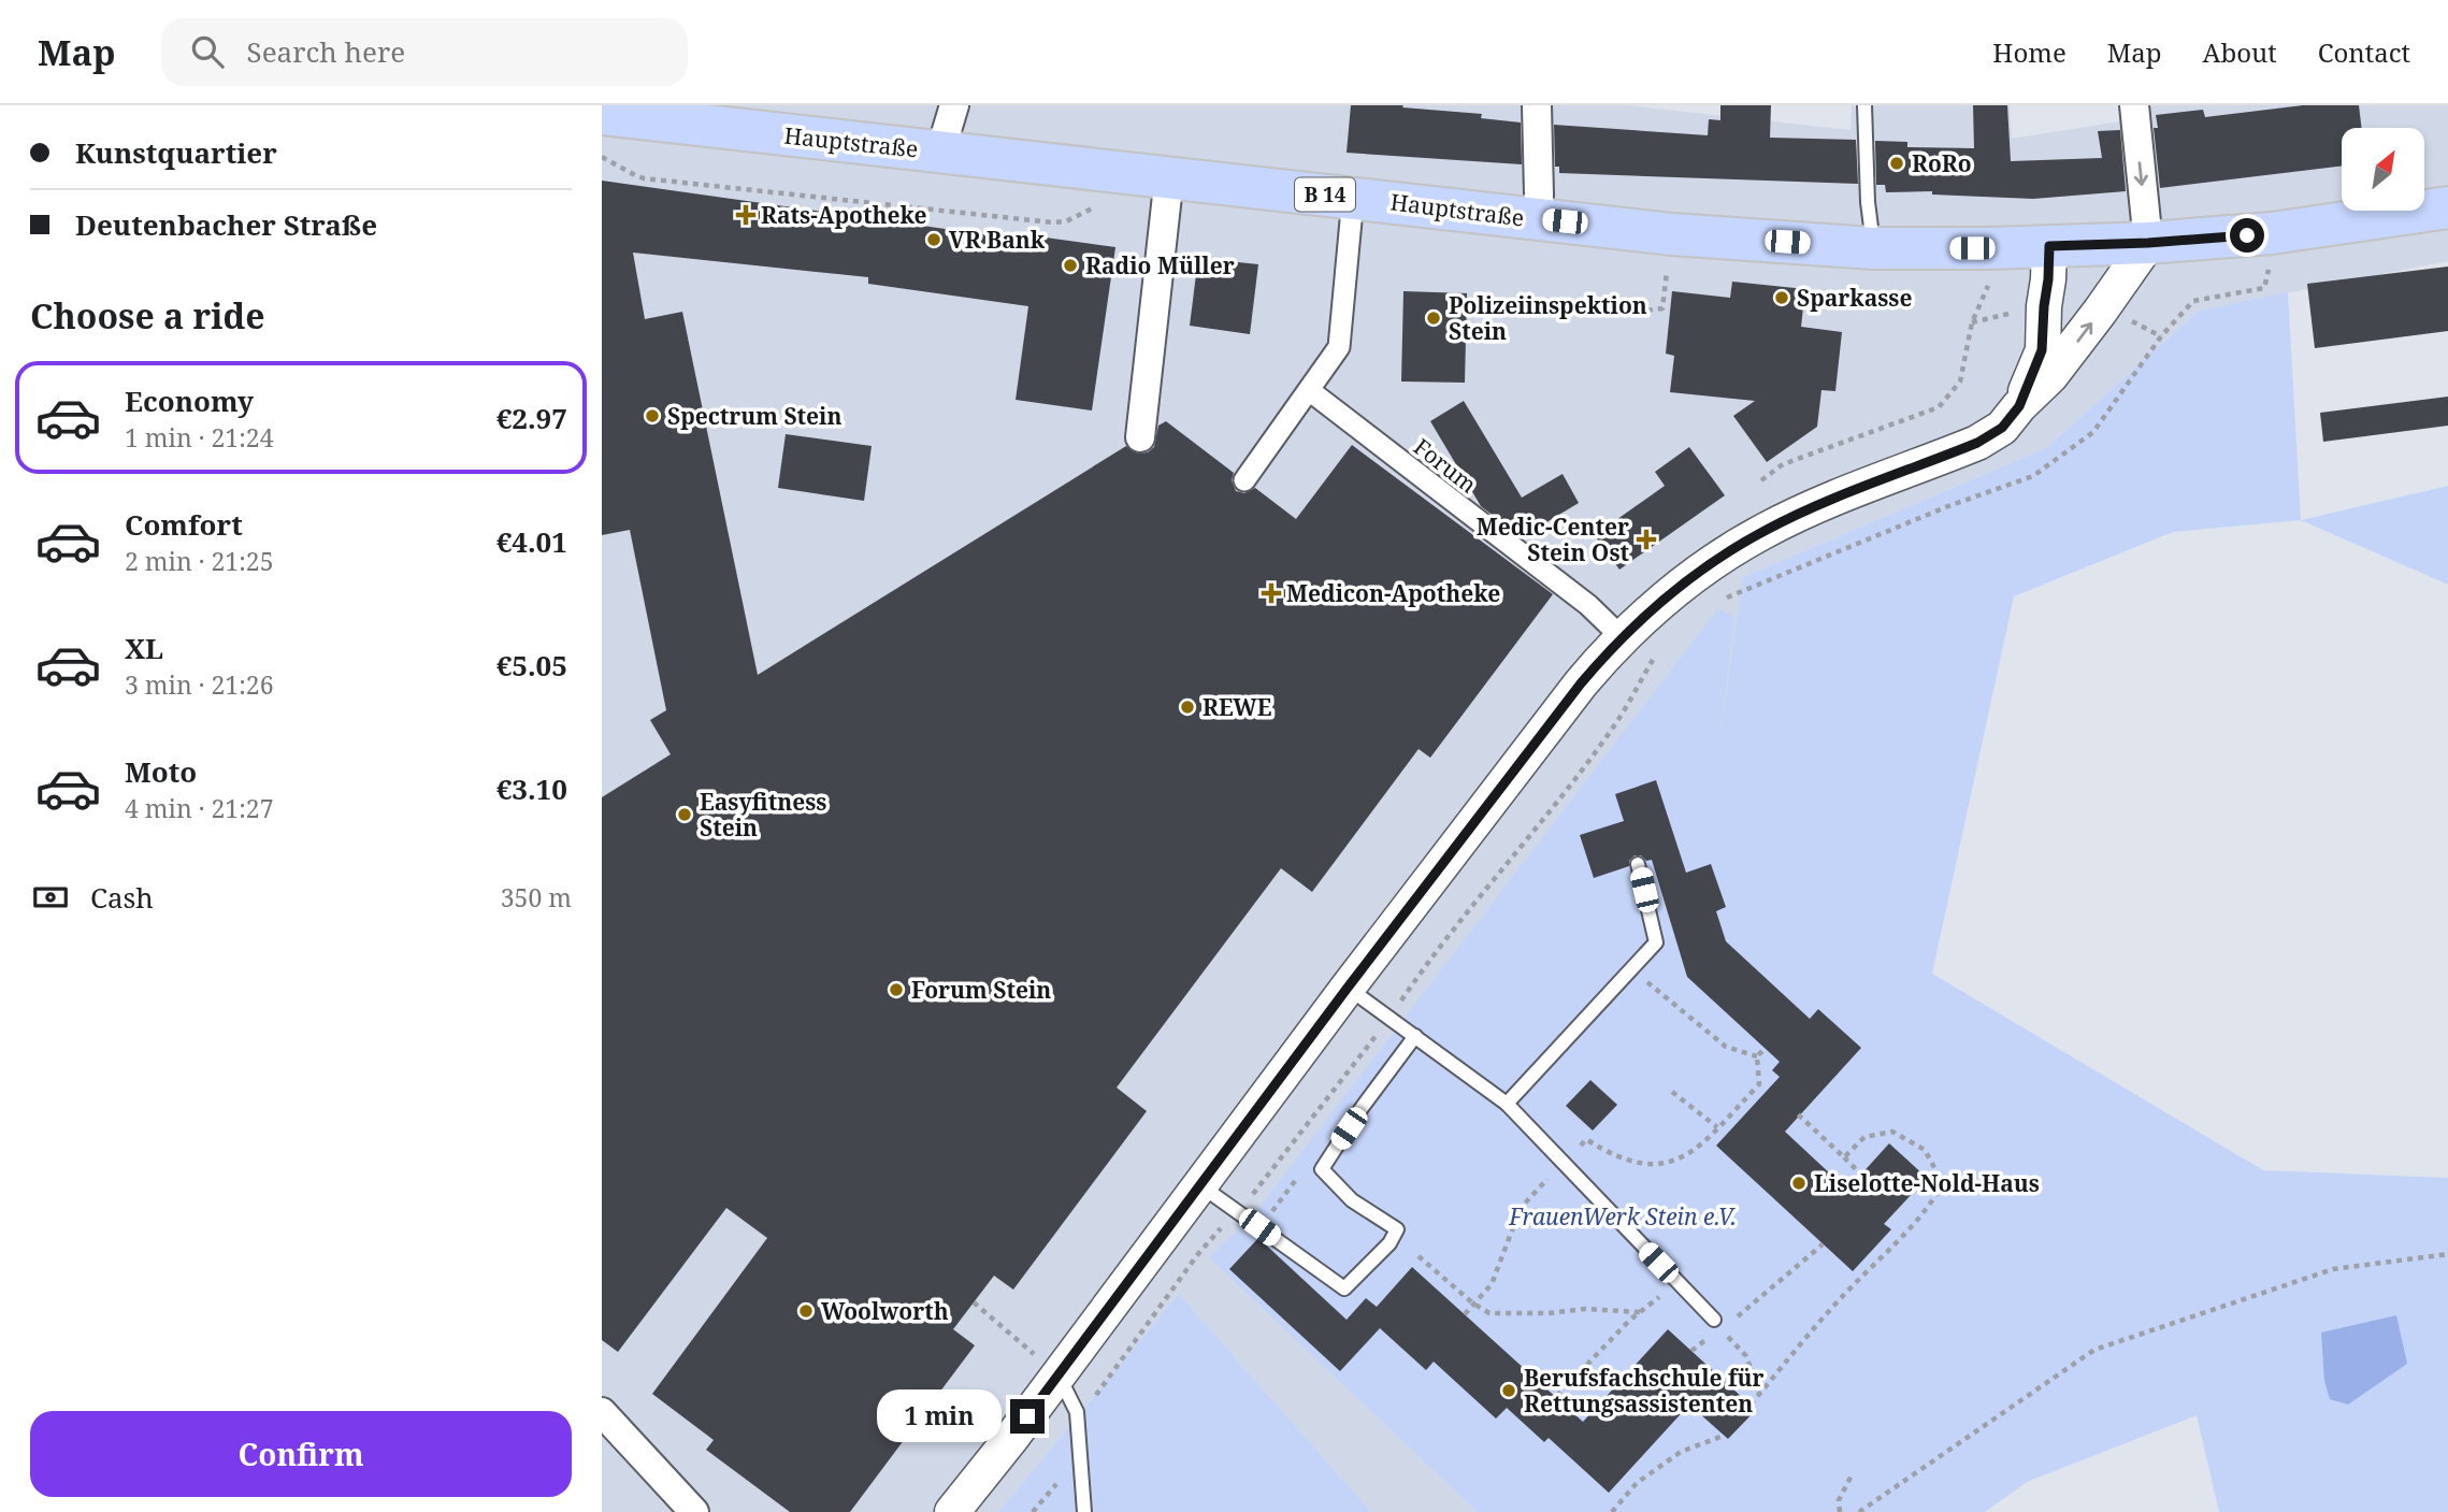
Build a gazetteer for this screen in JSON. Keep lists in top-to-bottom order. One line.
{"streets":{"main road":["Hauptstraße","B 14"],"street":["Forum"]},"parks":["FrauenWerk Stein e.V."],"places":{"other":["RoRo","VR Bank","Radio Müller","Sparkasse","Polizeiinspektion Stein","Spectrum Stein","REWE","Easyfitness Stein","Forum Stein","Liselotte-Nold-Haus","Woolworth","Berufsfachschule für Rettungsassistenten"],"health":["Rats-Apotheke","Medic-Center Stein Ost","Medicon-Apotheke"]},"north":"top right","page":{"header":"Map","search":"Search here","nav":["Home","Map","About","Contact"],"banner":["Kunstquartier","Deutenbacher Straße"],"heading":"Choose a ride","list":[{"name":"Economy","note":"1 min · 21:24","value":"€2.97"},{"name":"Comfort","note":"2 min · 21:25","value":"€4.01"},{"name":"XL","note":"3 min · 21:26","value":"€5.05"},{"name":"Moto","note":"4 min · 21:27","value":"€3.10"}],"pay":["Cash","350 m"],"bubble":"1 min","buttons":"Confirm"}}
